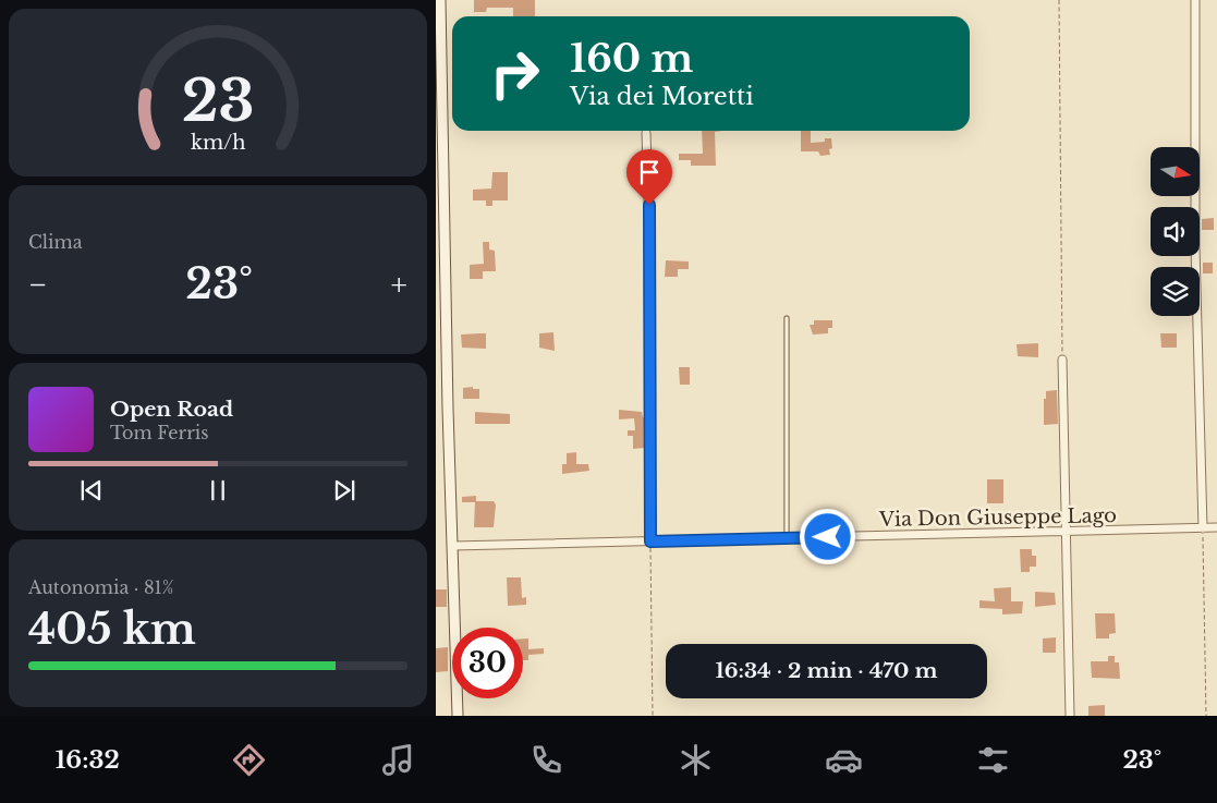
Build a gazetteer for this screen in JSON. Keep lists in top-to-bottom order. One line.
{"streets":{"street":["Via Don Giuseppe Lago"]},"north":"right","page":{"turn":["160 m","Via dei Moretti"],"tile":["Clima",["Autonomia · 81%","405 km"]],"heat":["−","23°","+"],"song":["Open Road","Tom Ferris"],"limit":"30","trip":"16:34 · 2 min · 470 m","tabs":["16:32","23°"],"gauge":["23","km/h"]}}
